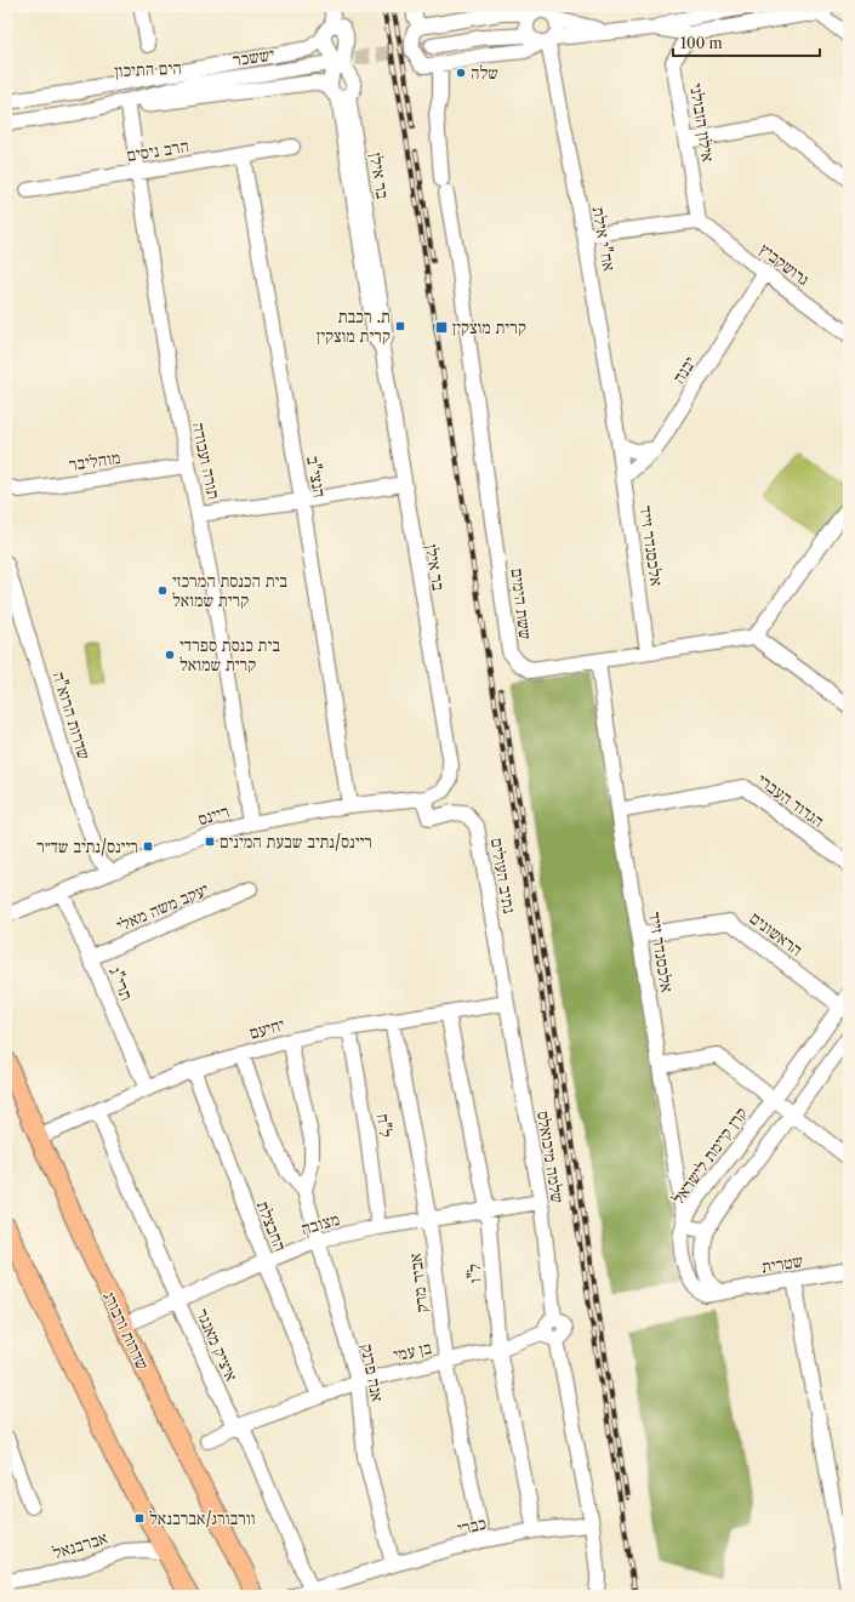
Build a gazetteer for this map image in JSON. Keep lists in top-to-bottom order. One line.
{"streets":{"main road":["שדרות ורבורג"],"street":["יששכר","הים התיכון","אילון הזבולני","הרב ניסים","בר אילן","אח\"י אילת","גרושקביץ","יבנה","מוהליבר","תורה ועבודה","הנצי\"ב","אלכסנדר זייד","ששת הימים","שדרות הרוא\"ה","הגדוד העברי","ריינס","נתיב העולים","יעקב משה מאלי","הראשונים","תרי\"ג","יחיעם","ל\"ח","קרן קיימת לישראל","שלמה מיכואלס","מצובה","החבצלת","שטרית","ל\"ו","אביר מרק","איציק מאנגר","בן עמי","אנה פרנק","כברי","אברבנאל"]},"crossings":[["יששכר","הים התיכון"],["אילון הזבולני","גרושקביץ"],["הרב ניסים","תורה ועבודה"],["הרב ניסים","הנצי\"ב"],["בר אילן","ריינס"],["אח\"י אילת","אלכסנדר זייד"],["גרושקביץ","יבנה"],["יבנה","אלכסנדר זייד"],["מוהליבר","תורה ועבודה"],["תורה ועבודה","ריינס"],["הנצי\"ב","ריינס"],["אלכסנדר זייד","ששת הימים"],["אלכסנדר זייד","הגדוד העברי"],["אלכסנדר זייד","הראשונים"],["אלכסנדר זייד","קרן קיימת לישראל"],["שדרות הרוא\"ה","ריינס"],["ריינס","נתיב העולים"],["ריינס","תרי\"ג"],["נתיב העולים","יחיעם"],["נתיב העולים","שלמה מיכואלס"],["יעקב משה מאלי","תרי\"ג"],["הראשונים","קרן קיימת לישראל"],["תרי\"ג","יחיעם"],["יחיעם","ל\"ח"],["יחיעם","שלמה מיכואלס"],["יחיעם","החבצלת"],["יחיעם","ל\"ו"],["יחיעם","אביר מרק"],["יחיעם","איציק מאנגר"],["יחיעם","אנה פרנק"],["ל\"ח","מצובה"],["קרן קיימת לישראל","שטרית"],["שלמה מיכואלס","מצובה"],["שלמה מיכואלס","בן עמי"],["מצובה","החבצלת"],["מצובה","ל\"ו"],["מצובה","אביר מרק"],["מצובה","שדרות ורבורג"],["מצובה","איציק מאנגר"],["מצובה","אנה פרנק"],["החבצלת","בן עמי"],["ל\"ו","בן עמי"],["ל\"ו","כברי"],["אביר מרק","בן עמי"],["אביר מרק","כברי"],["איציק מאנגר","בן עמי"],["איציק מאנגר","כברי"],["בן עמי","אנה פרנק"],["אנה פרנק","כברי"]],"places":{"other":["שלה","בית הכנסת המרכזי קרית שמואל","בית כנסת ספרדי קרית שמואל"],"transit":["ת. רכבת קרית מוצקין","קרית מוצקין","ריינס/נתיב שבעת המינים","ריינס/נתיב שד״ר","וורבורג/אברבנאל"]},"scale_bar":"100 m"}
